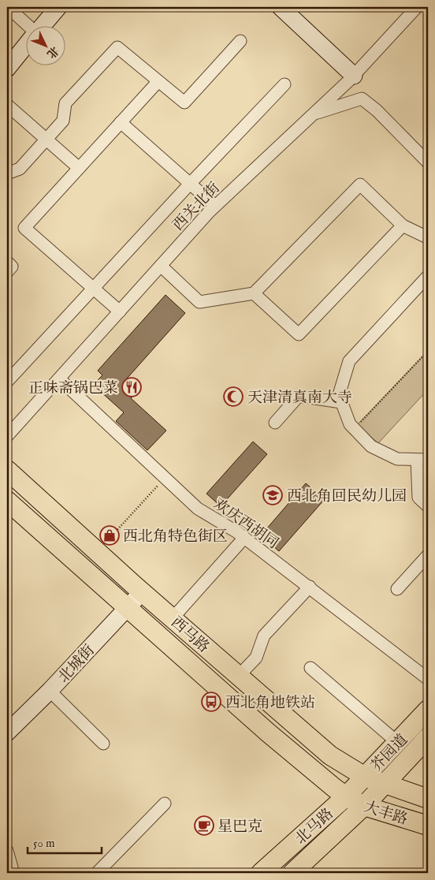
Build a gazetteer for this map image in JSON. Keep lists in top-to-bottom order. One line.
{"streets":{"main road":["西马路","芥园道","大丰路","北马路"],"street":["西关北街","欢庆西胡同","北城街"]},"crossings":[["西关北街","欢庆西胡同"],["西马路","北城街"],["西马路","芥园道"],["西马路","大丰路"],["西马路","北马路"],["芥园道","大丰路"],["芥园道","北马路"],["大丰路","北马路"]],"places":{"restaurant":["正味斋锅巴菜"],"mosque":["天津清真南大寺"],"school or university":["西北角回民幼儿园"],"shop":["西北角特色街区"],"bus stop":["西北角地铁站"],"cafe":["星巴克"]},"scale_bar":"50 m","north":"bottom right"}
